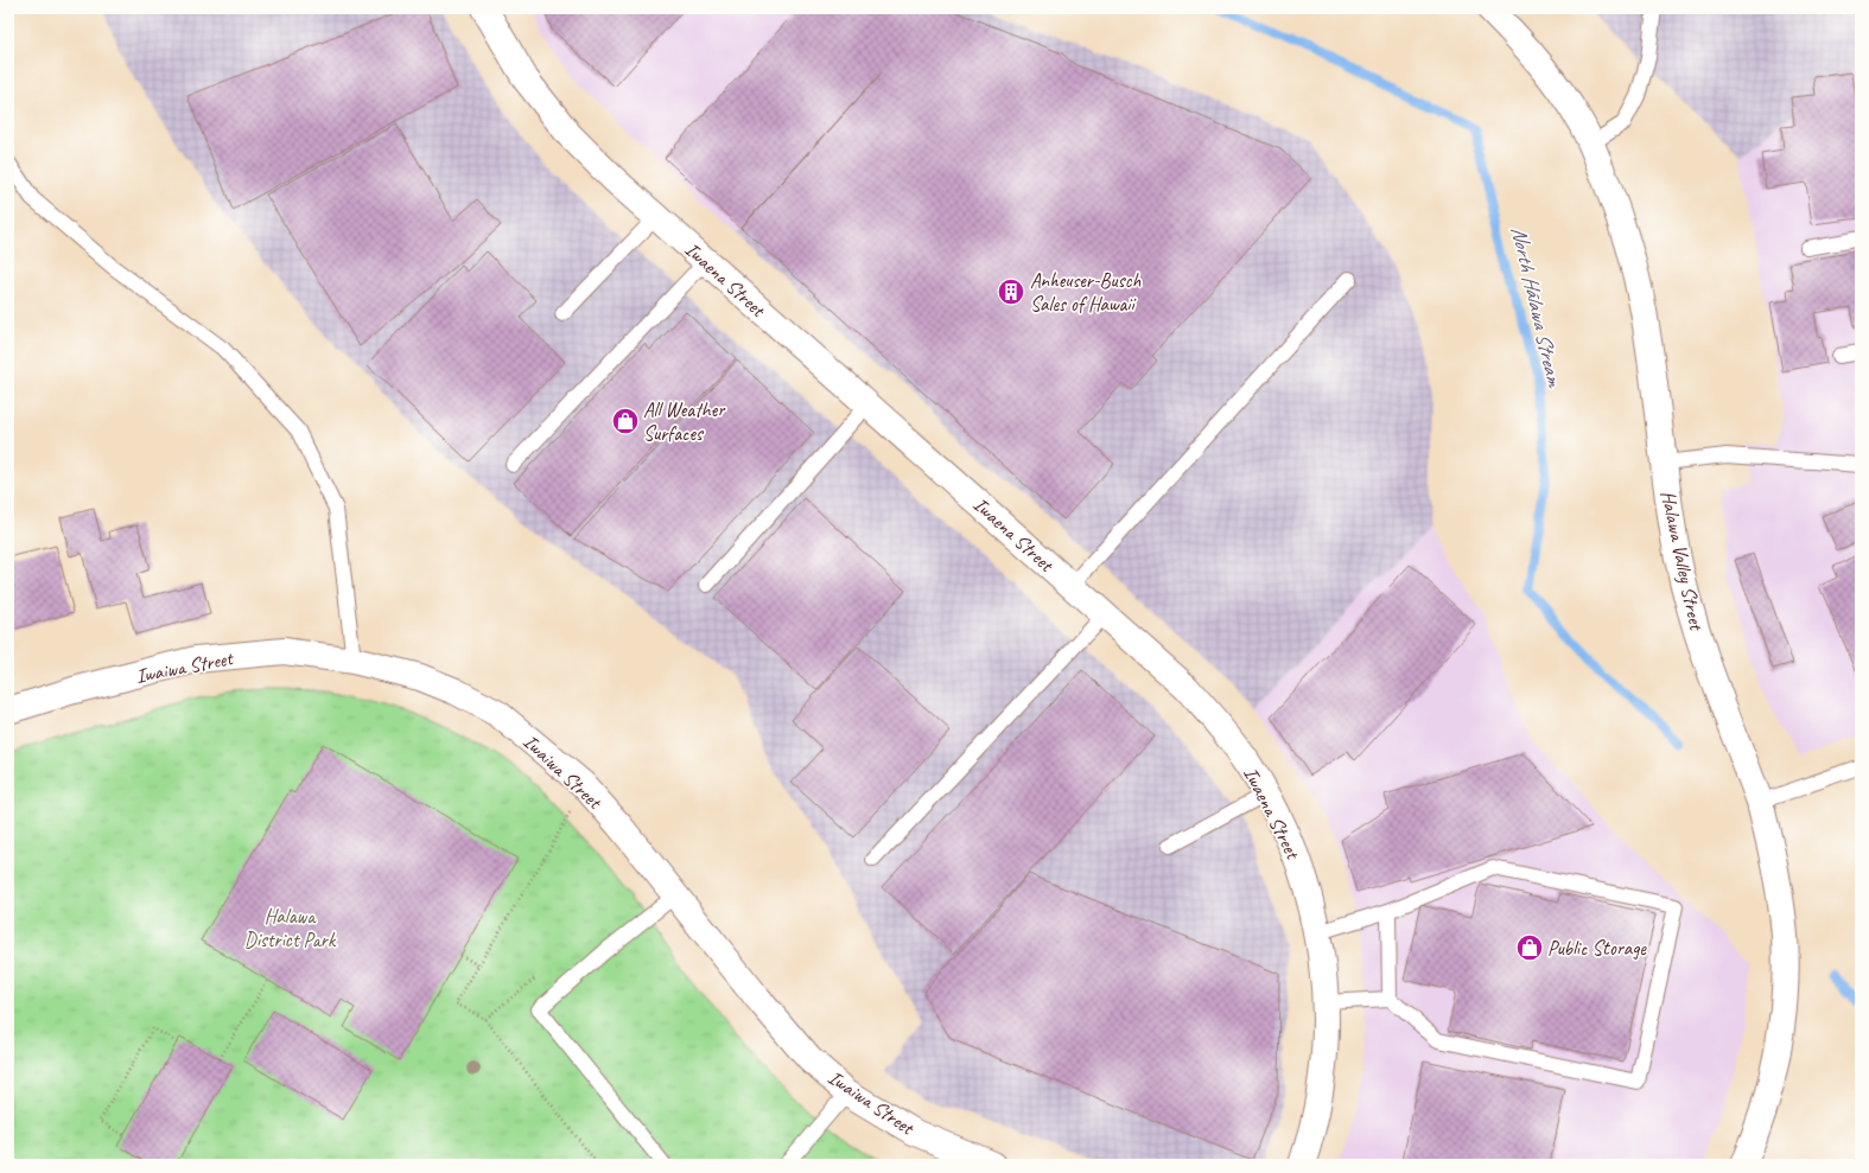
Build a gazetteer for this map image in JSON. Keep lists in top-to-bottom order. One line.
{"streets":{"street":["Iwaena Street","Halawa Valley Street","Iwaiwa Street"]},"water":["North Hālawa Stream"],"parks":["Halawa District Park"],"places":{"building":["Anheuser-Busch Sales of Hawaii"],"shop":["All Weather Surfaces","Public Storage"]}}
